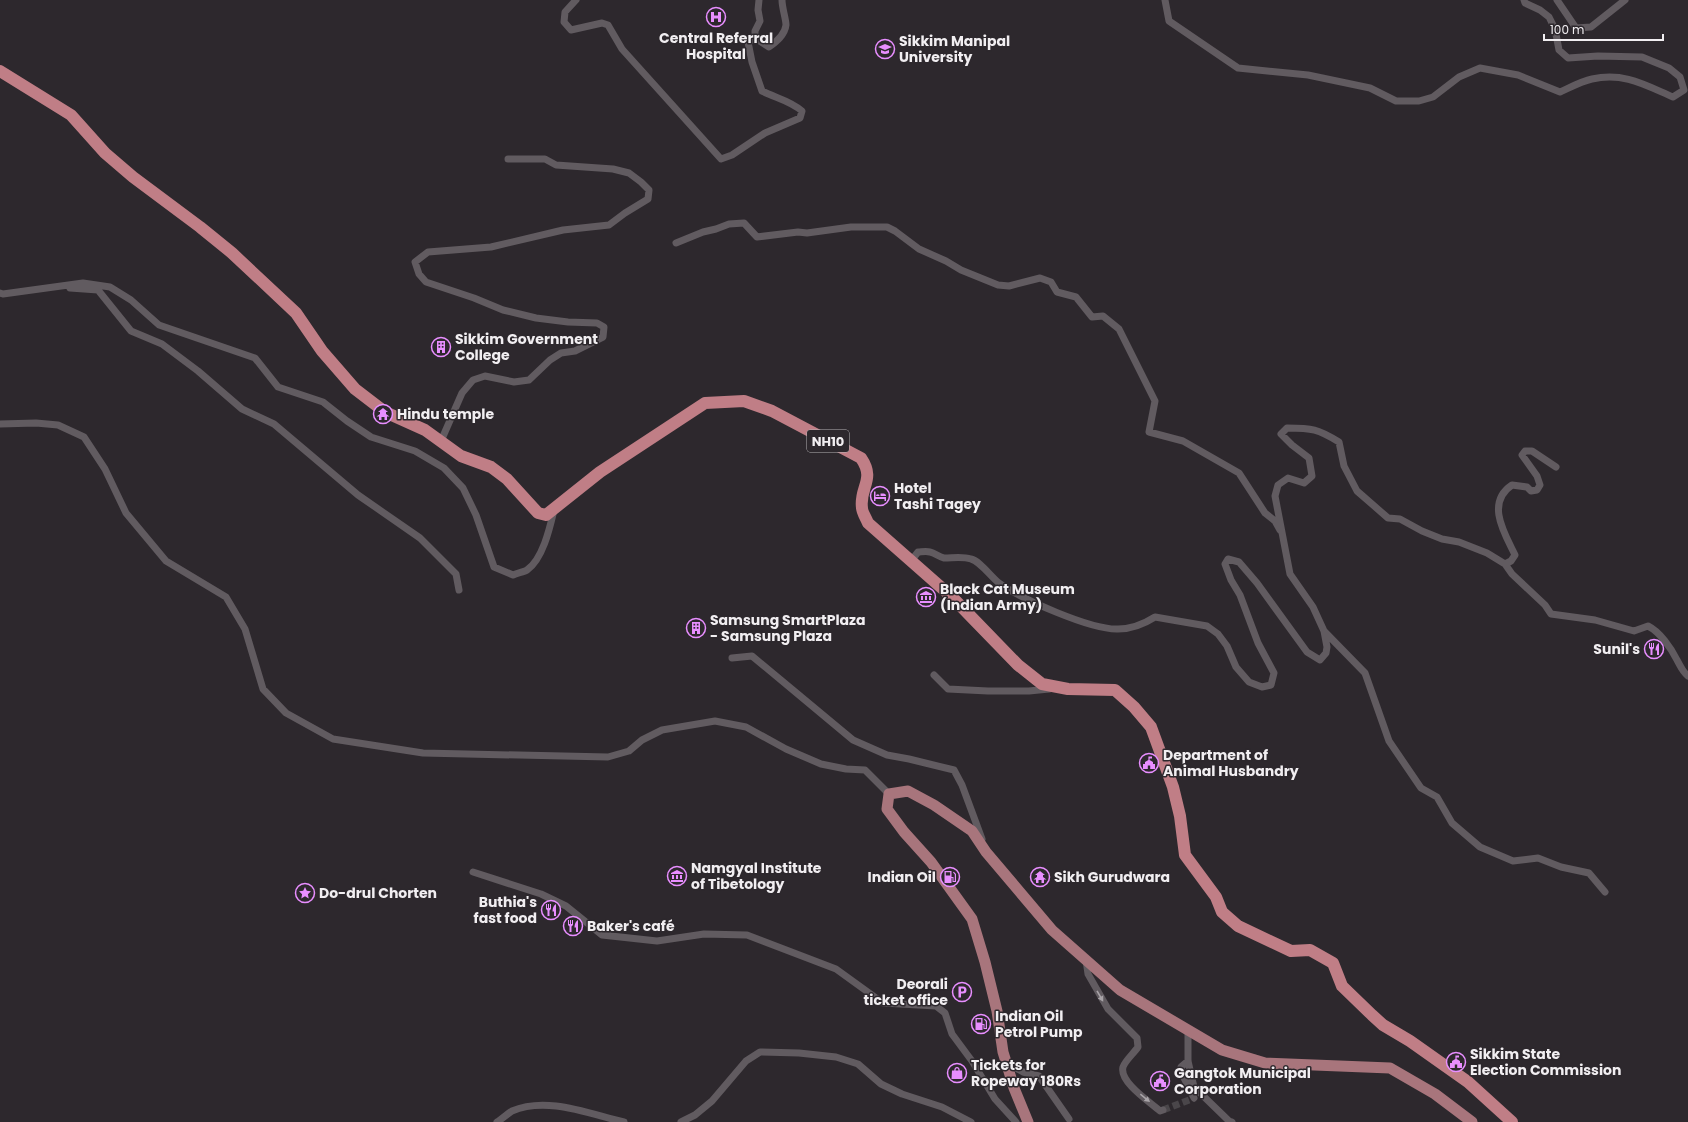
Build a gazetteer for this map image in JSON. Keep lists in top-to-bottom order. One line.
{"streets":{"highway":["NH10"]},"places":{"hospital":["Central Referral Hospital"],"school or university":["Sikkim Manipal University"],"building":["Sikkim Government College","Samsung SmartPlaza - Samsung Plaza"],"temple":["Hindu temple","Sikh Gurudwara"],"hotel":["Hotel Tashi Tagey"],"museum":["Black Cat Museum (Indian Army)","Namgyal Institute of Tibetology"],"restaurant":["Sunil's","Buthia's fast food","Baker's café"],"public building":["Department of Animal Husbandry","Sikkim State Election Commission","Gangtok Municipal Corporation"],"fuel station":["Indian Oil","Indian Oil Petrol Pump"],"place":["Do-drul Chorten"],"parking":["Deorali ticket office"],"shop":["Tickets for Ropeway 180Rs"]},"scale_bar":"100 m"}
